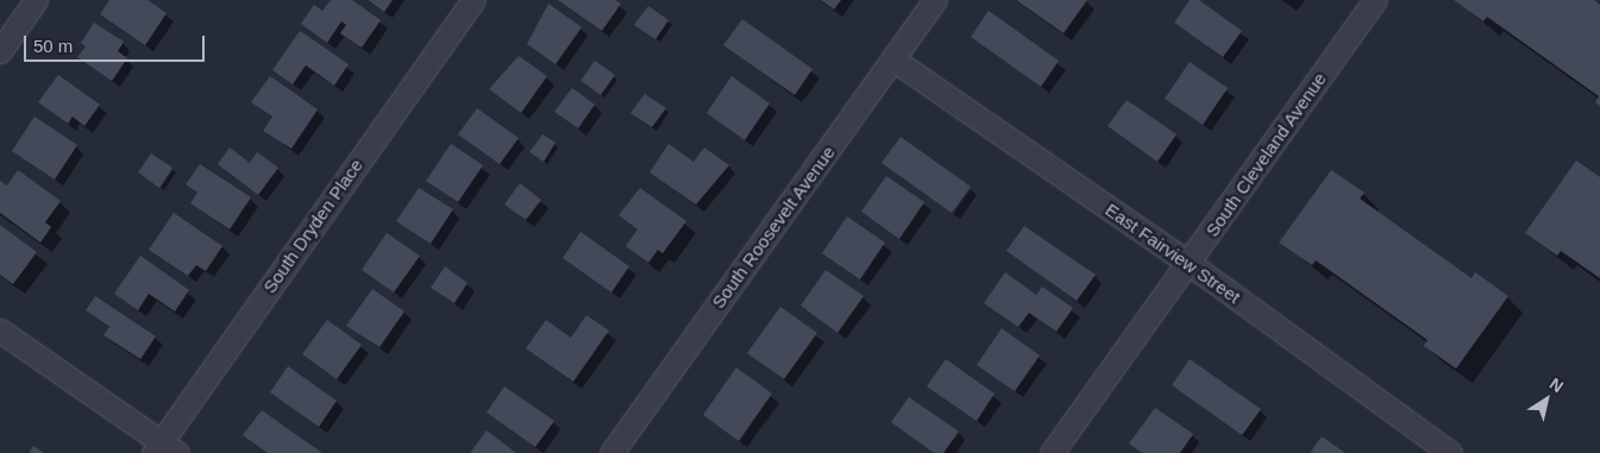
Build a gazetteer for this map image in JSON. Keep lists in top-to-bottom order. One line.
{"streets":{"street":["South Cleveland Avenue","South Dryden Place","South Roosevelt Avenue","East Fairview Street"]},"crossings":[["South Cleveland Avenue","East Fairview Street"],["South Roosevelt Avenue","East Fairview Street"]],"scale_bar":"50 m","north":"top right"}
